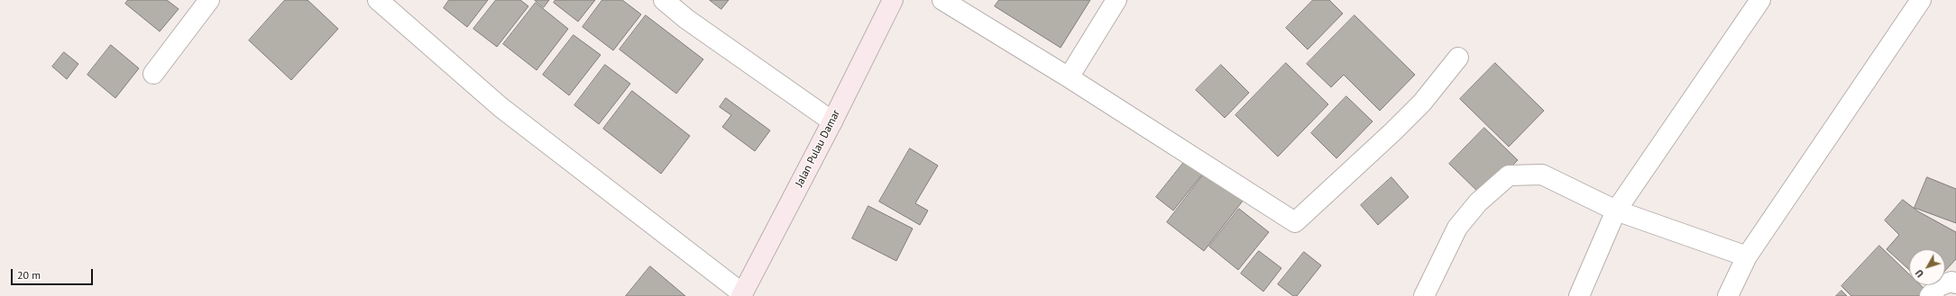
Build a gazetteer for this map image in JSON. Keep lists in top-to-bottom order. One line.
{"streets":{"street":["Jalan Pulau Damar"]},"scale_bar":"20 m","north":"bottom left"}
